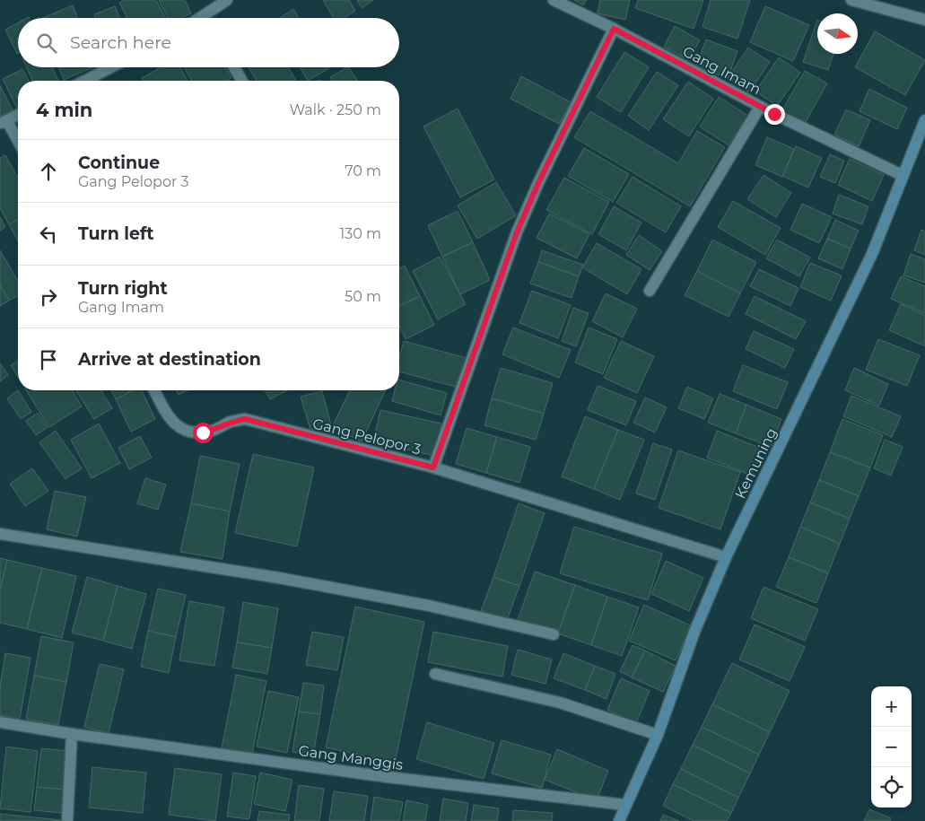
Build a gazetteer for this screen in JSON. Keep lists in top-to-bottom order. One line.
{"streets":{"street":["Gang Imam","Gang Pelopor 3","Kemuning","Gang Manggis"]},"crossings":[["Gang Imam","Kemuning"],["Gang Pelopor 3","Kemuning"],["Kemuning","Gang Manggis"]],"north":"right","page":{"search":"Search here","heading":["4 min","Walk · 250 m"],"list":[["Continue","Gang Pelopor 3","70 m"],["Turn left","130 m"],["Turn right","Gang Imam","50 m"],"Arrive at destination"],"map_buttons":["+","−"]}}
